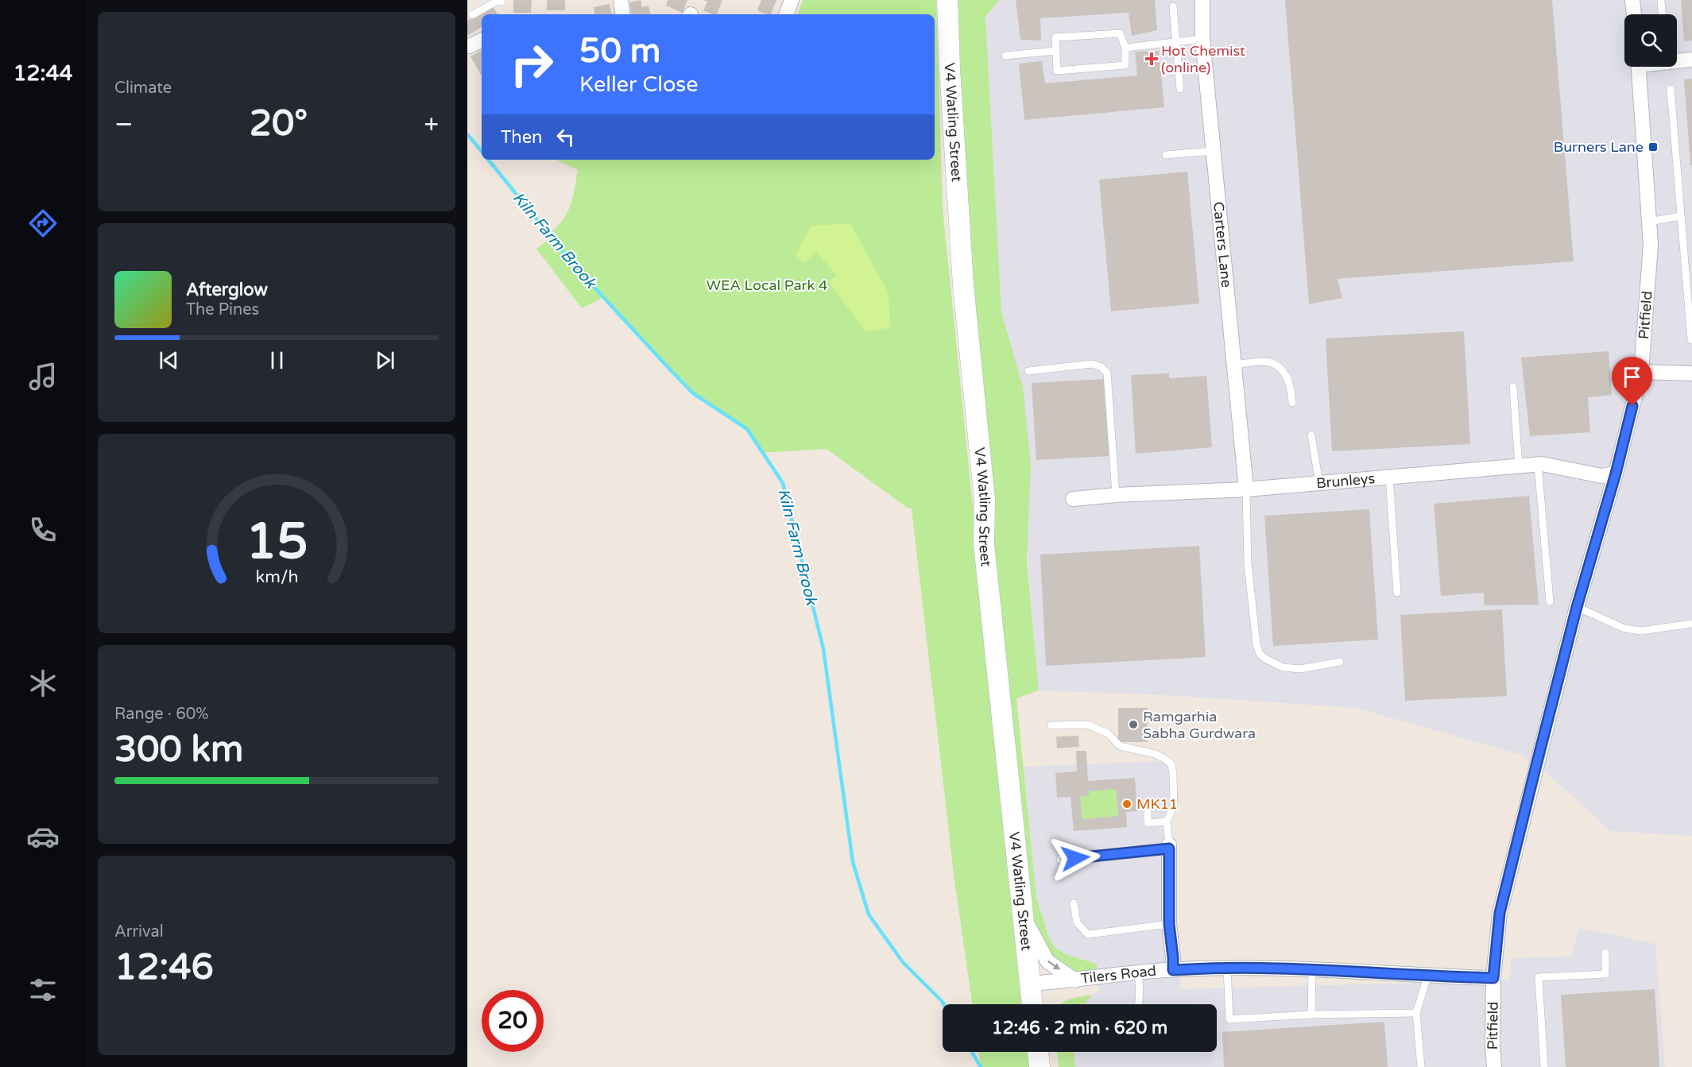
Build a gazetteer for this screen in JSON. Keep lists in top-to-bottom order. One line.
{"streets":{"street":["V4 Watling Street","Carters Lane","Pitfield","Brunleys","Tilers Road"]},"crossings":[["V4 Watling Street","Tilers Road"],["Carters Lane","Brunleys"],["Pitfield","Brunleys"],["Pitfield","Tilers Road"]],"water":["Kiln Farm Brook"],"parks":["WEA Local Park 4"],"places":{"health":["Hot Chemist (online)"],"transit":["Burners Lane"],"other":["Ramgarhia Sabha Gurdwara","MK11"]},"page":{"tabs":"12:44","tile":["Climate",["Range · 60%","300 km"],["Arrival","12:46"]],"turn":["50 m","Keller Close"],"heat":["−","20°","+"],"then":"Then","song":["Afterglow","The Pines"],"limit":"20","trip":"12:46 · 2 min · 620 m","gauge":["15","km/h"]}}
